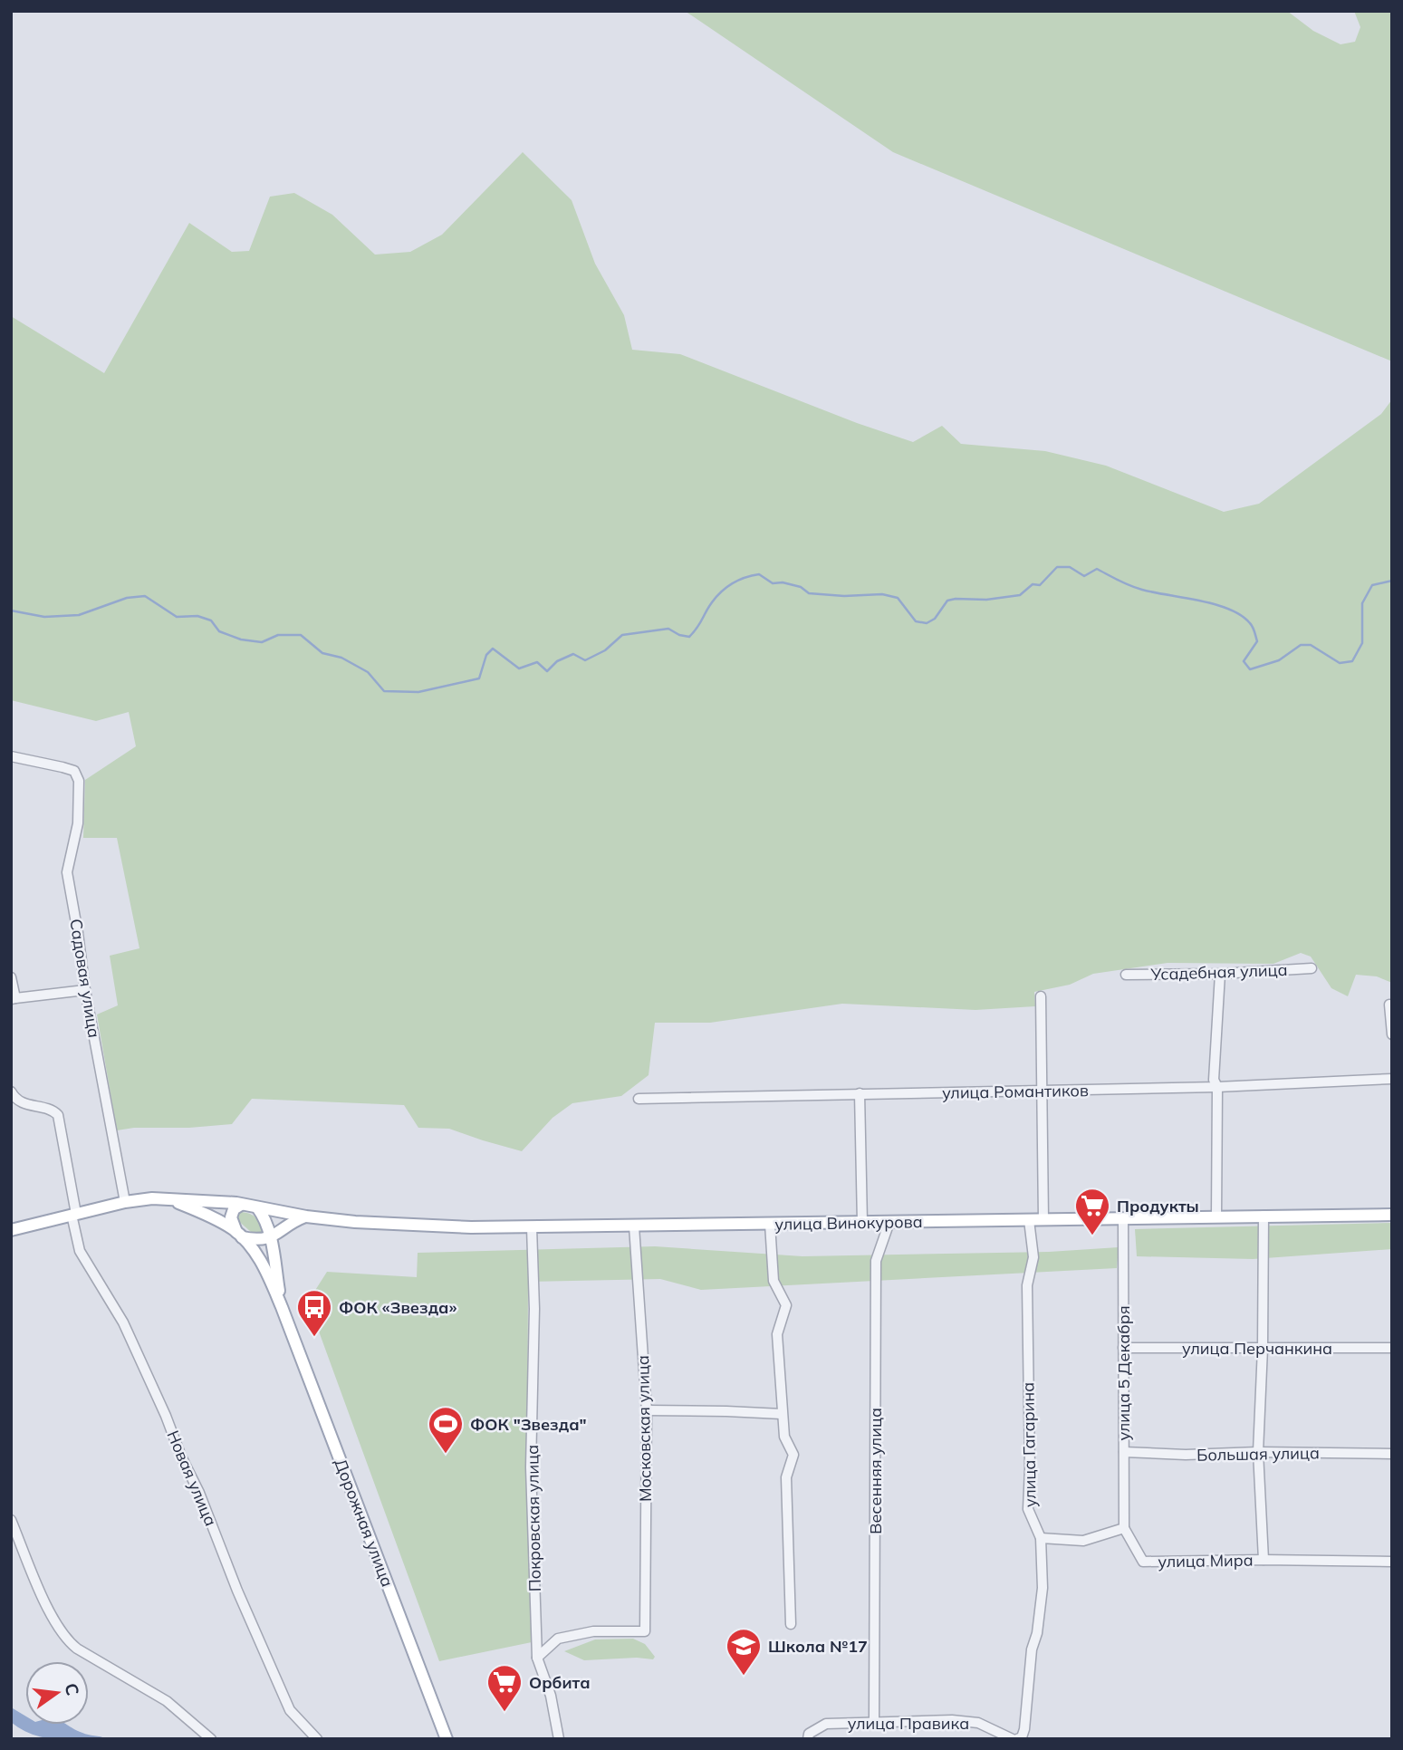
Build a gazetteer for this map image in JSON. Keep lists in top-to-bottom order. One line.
{"streets":{"main road":["улица Винокурова","Дорожная улица"],"street":["Усадебная улица","Садовая улица","улица Романтиков","улица Перчанкина","улица 5 Декабря","Московская улица","улица Гагарина","Большая улица","Весенняя улица","Новая улица","Покровская улица","улица Мира","улица Правика"]},"crossings":[["улица Винокурова","улица 5 Декабря"],["улица Винокурова","Московская улица"],["улица Винокурова","улица Гагарина"],["улица Винокурова","Весенняя улица"],["улица Винокурова","Покровская улица"],["улица Перчанкина","улица 5 Декабря"],["улица 5 Декабря","Большая улица"],["улица 5 Декабря","улица Мира"],["Московская улица","Покровская улица"],["улица Гагарина","улица Правика"],["Весенняя улица","улица Правика"]],"places":{"supermarket":["Продукты","Орбита"],"bus stop":["ФОК «Звезда»"],"sports":["ФОК \"Звезда\""],"school or university":["Школа №17"]},"north":"right"}
